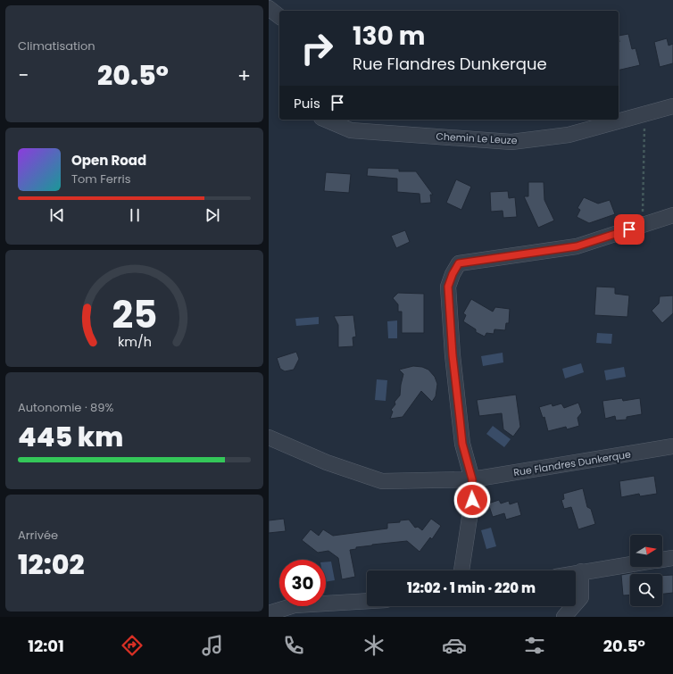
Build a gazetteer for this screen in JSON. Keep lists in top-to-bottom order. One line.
{"streets":{"street":["Chemin Le Leuze","Rue Flandres Dunkerque"]},"north":"right","page":{"tile":["Climatisation",["Autonomie · 89%","445 km"],["Arrivée","12:02"]],"turn":["130 m","Rue Flandres Dunkerque"],"heat":["−","20.5°","+"],"then":"Puis","song":["Open Road","Tom Ferris"],"limit":"30","trip":"12:02 · 1 min · 220 m","tabs":["12:01","20.5°"],"gauge":["25","km/h"]}}
